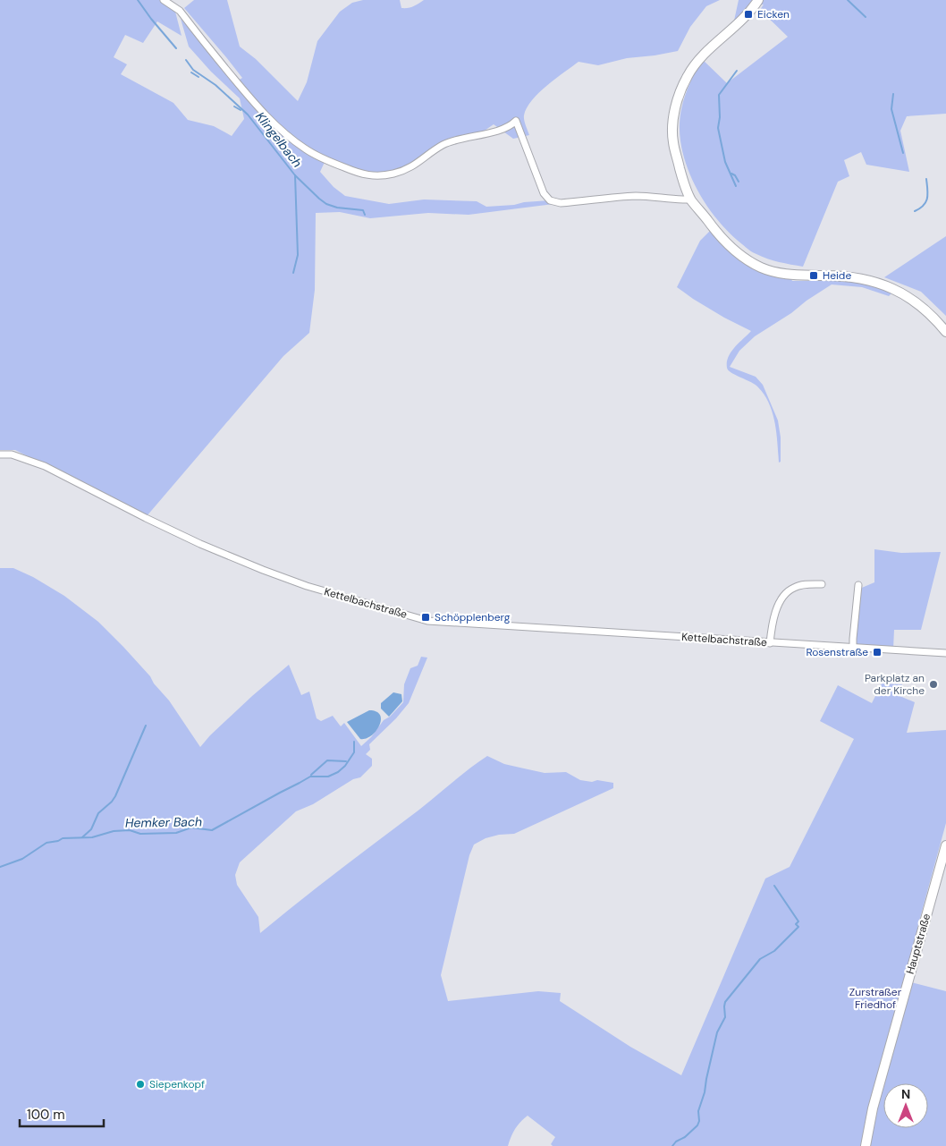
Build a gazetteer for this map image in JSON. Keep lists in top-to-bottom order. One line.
{"streets":{"main road":["Hauptstraße"],"street":["Kettelbachstraße"]},"water":["Klingelbach","Hemker Bach"],"parks":["Zurstraßer Friedhof"],"places":{"transit":["Eicken","Heide","Schöpplenberg","Rosenstraße"],"other":["Parkplatz an der Kirche","Siepenkopf"]},"scale_bar":"100 m","north":"top"}
